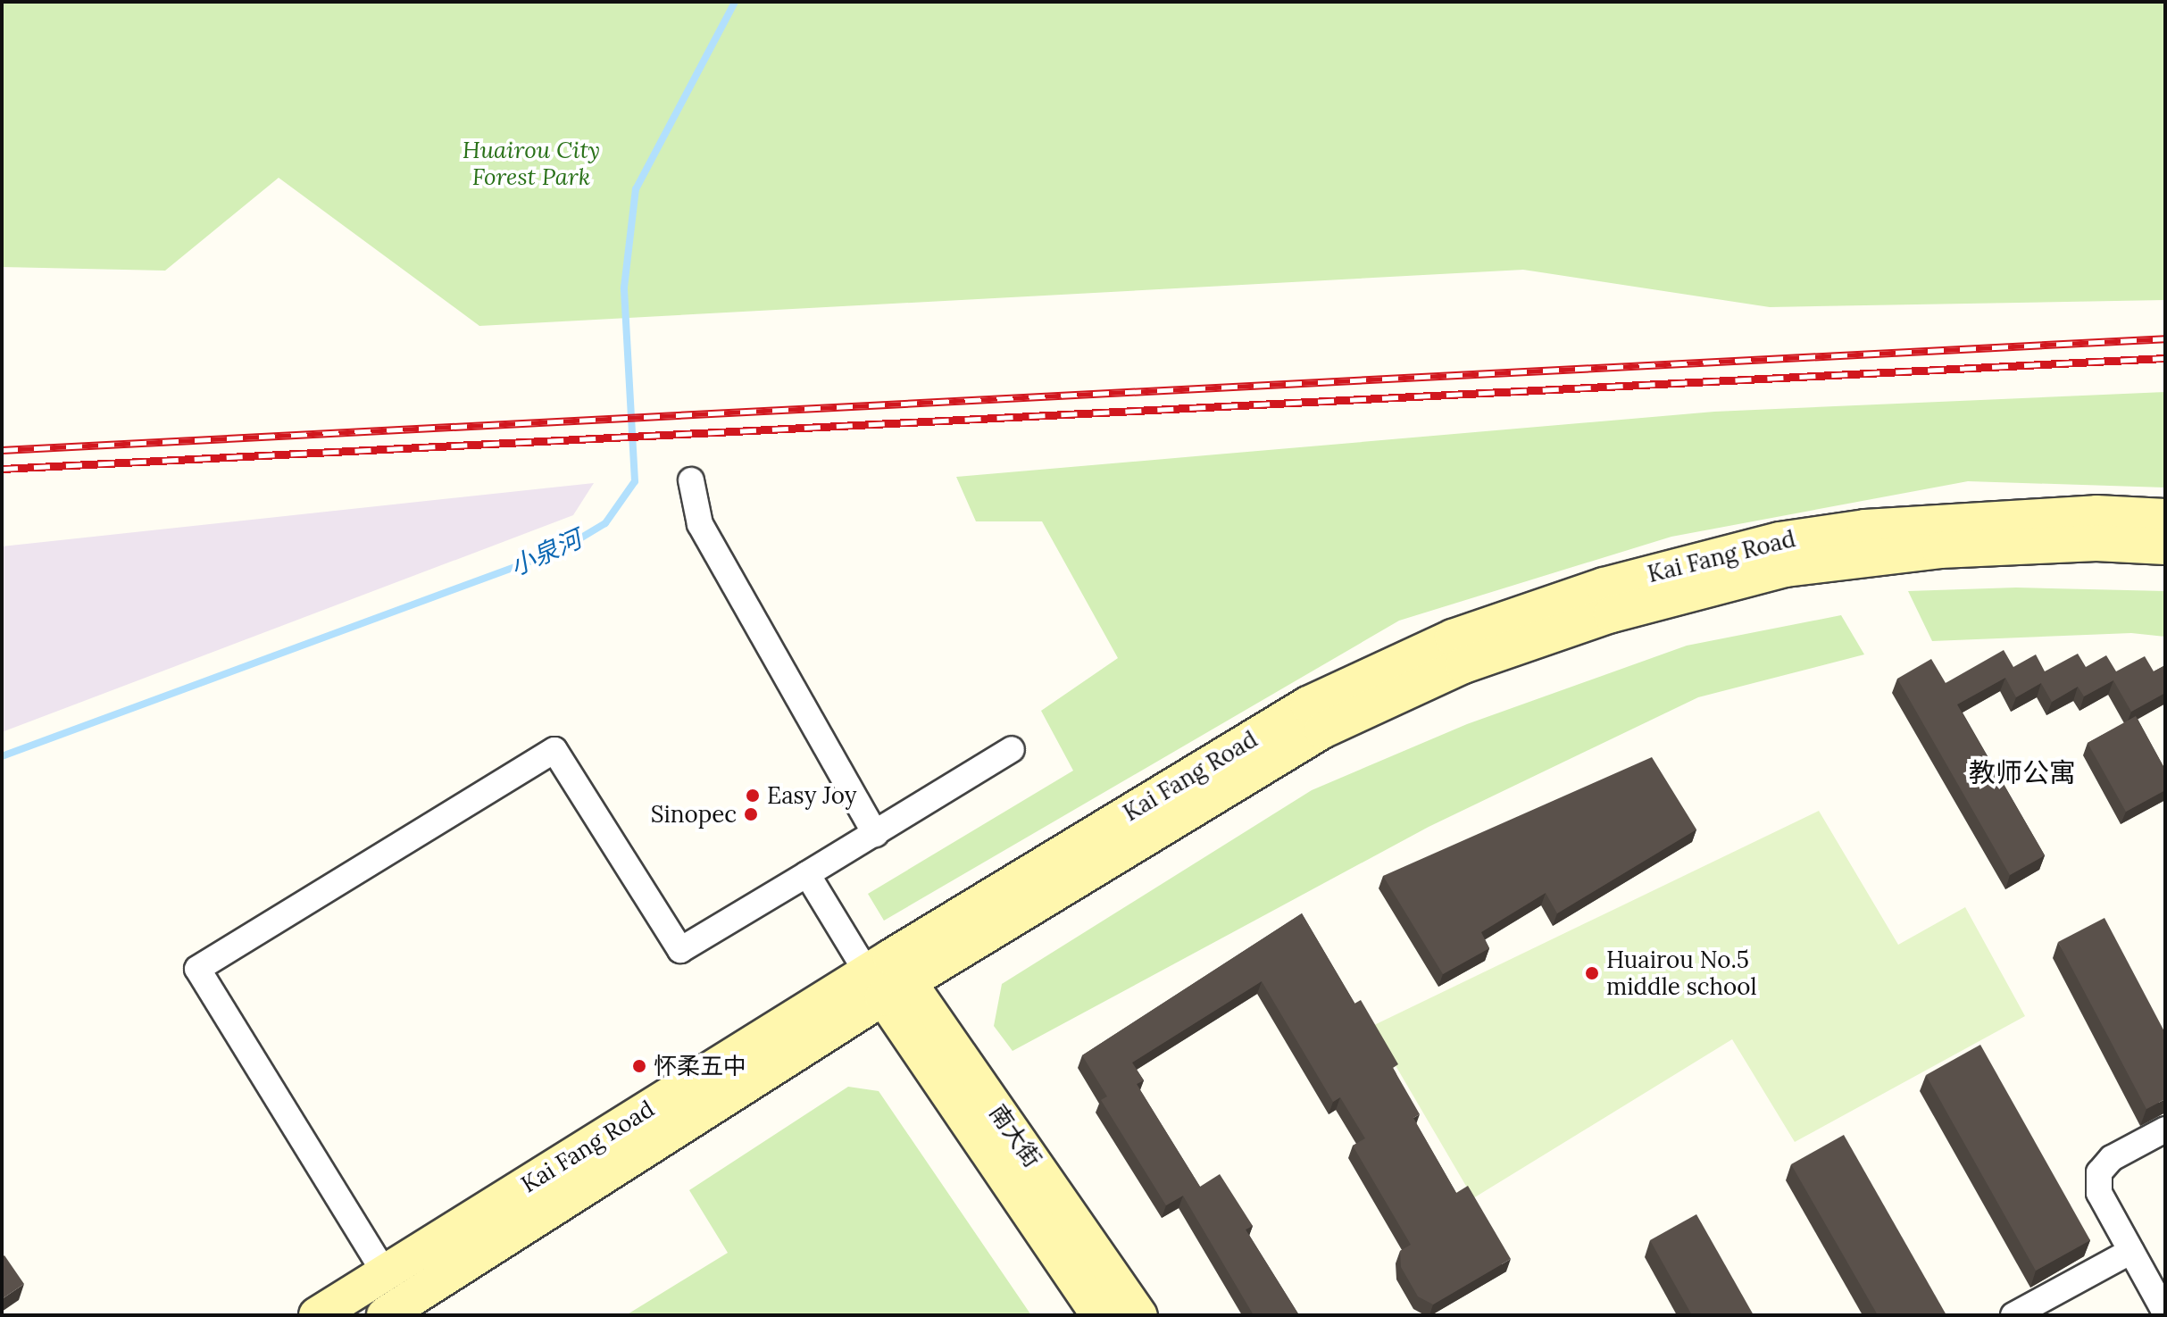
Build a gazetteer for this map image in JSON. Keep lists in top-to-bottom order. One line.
{"streets":{"main road":["Kai Fang Road","南大街"]},"crossings":[["Kai Fang Road","南大街"]],"districts":["教师公寓"],"water":["小泉河"],"parks":["Huairou City Forest Park"],"places":["Easy Joy","Sinopec","Huairou No.5 middle school","怀柔五中"]}
